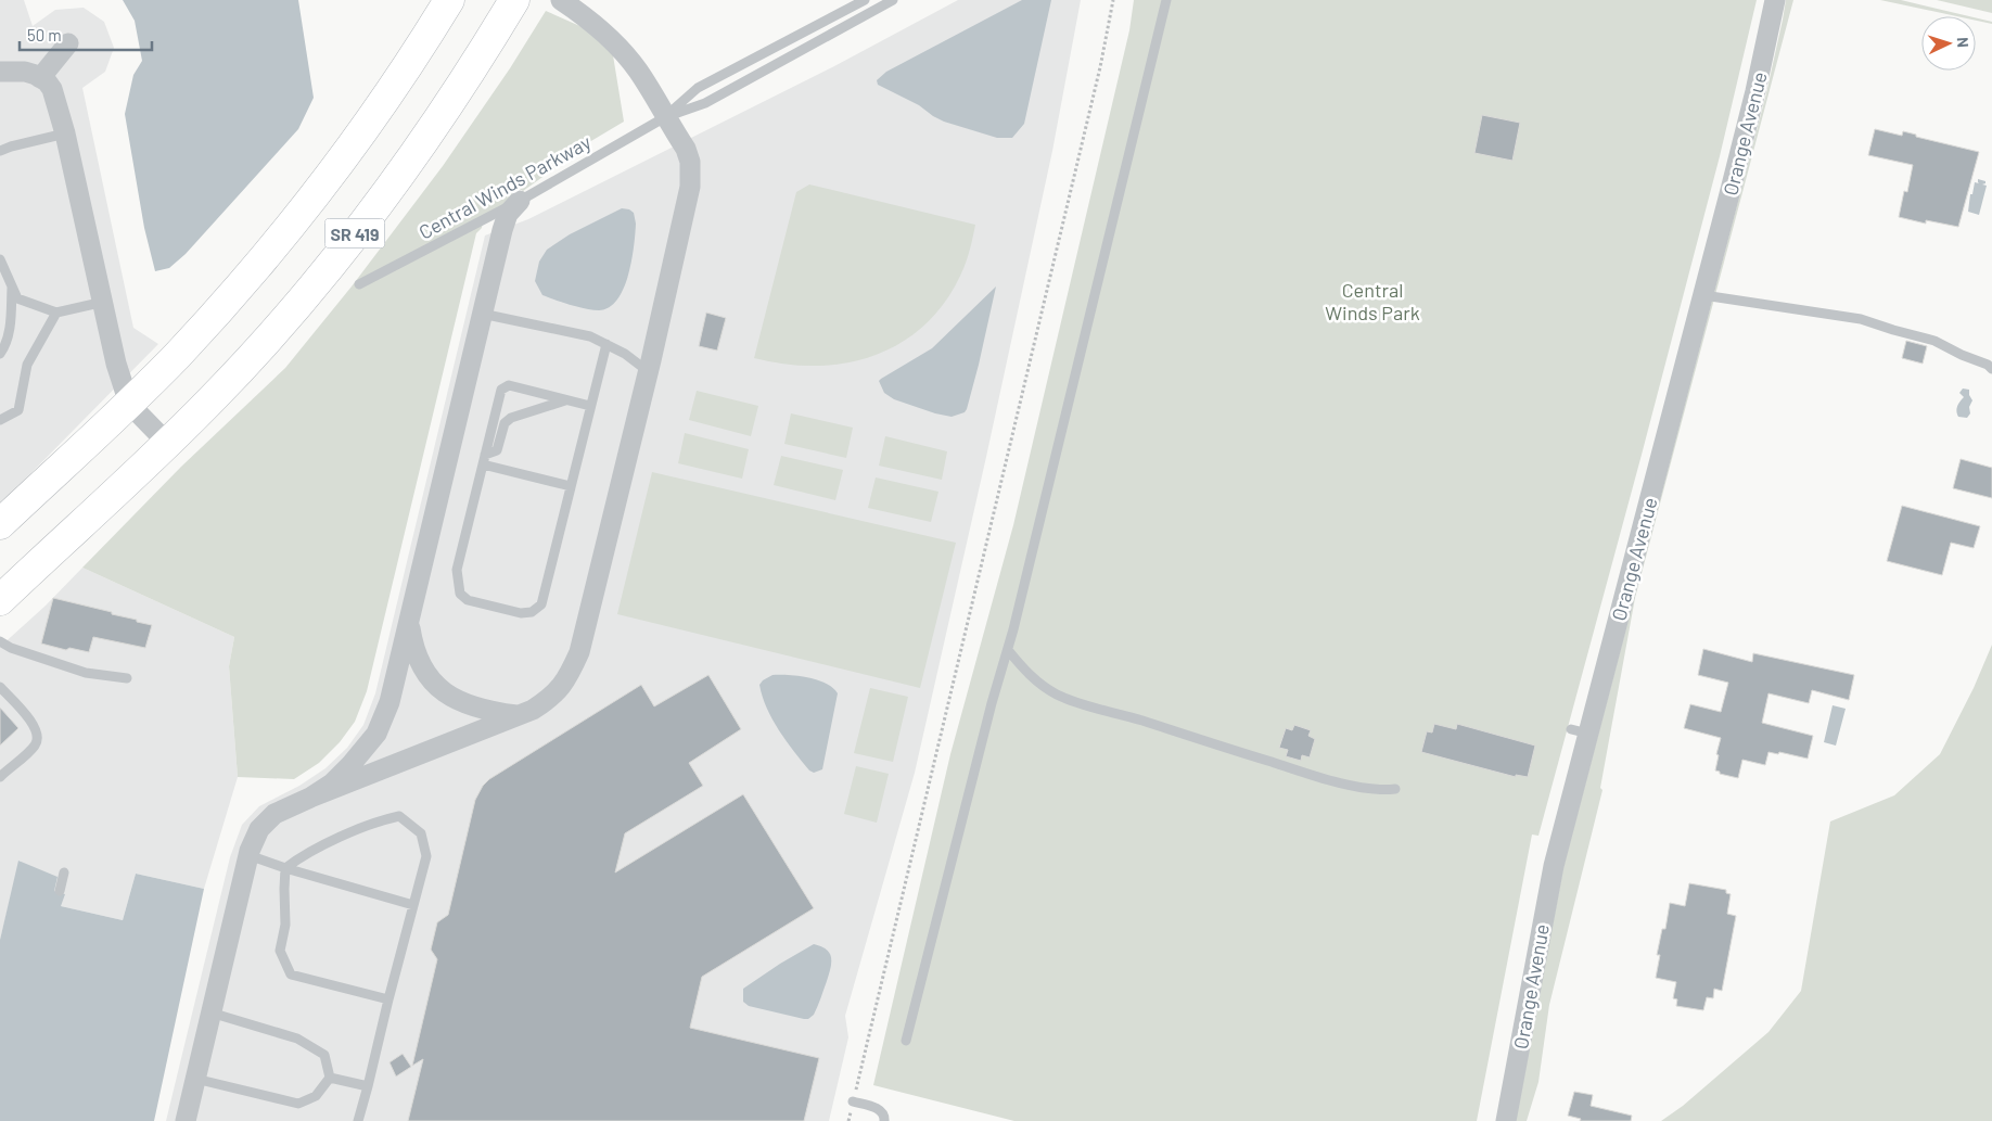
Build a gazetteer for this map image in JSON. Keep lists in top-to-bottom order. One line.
{"streets":{"main road":["SR 419"],"street":["Orange Avenue"],"lane":["Central Winds Parkway"]},"parks":["Central Winds Park"],"scale_bar":"50 m","north":"right"}
